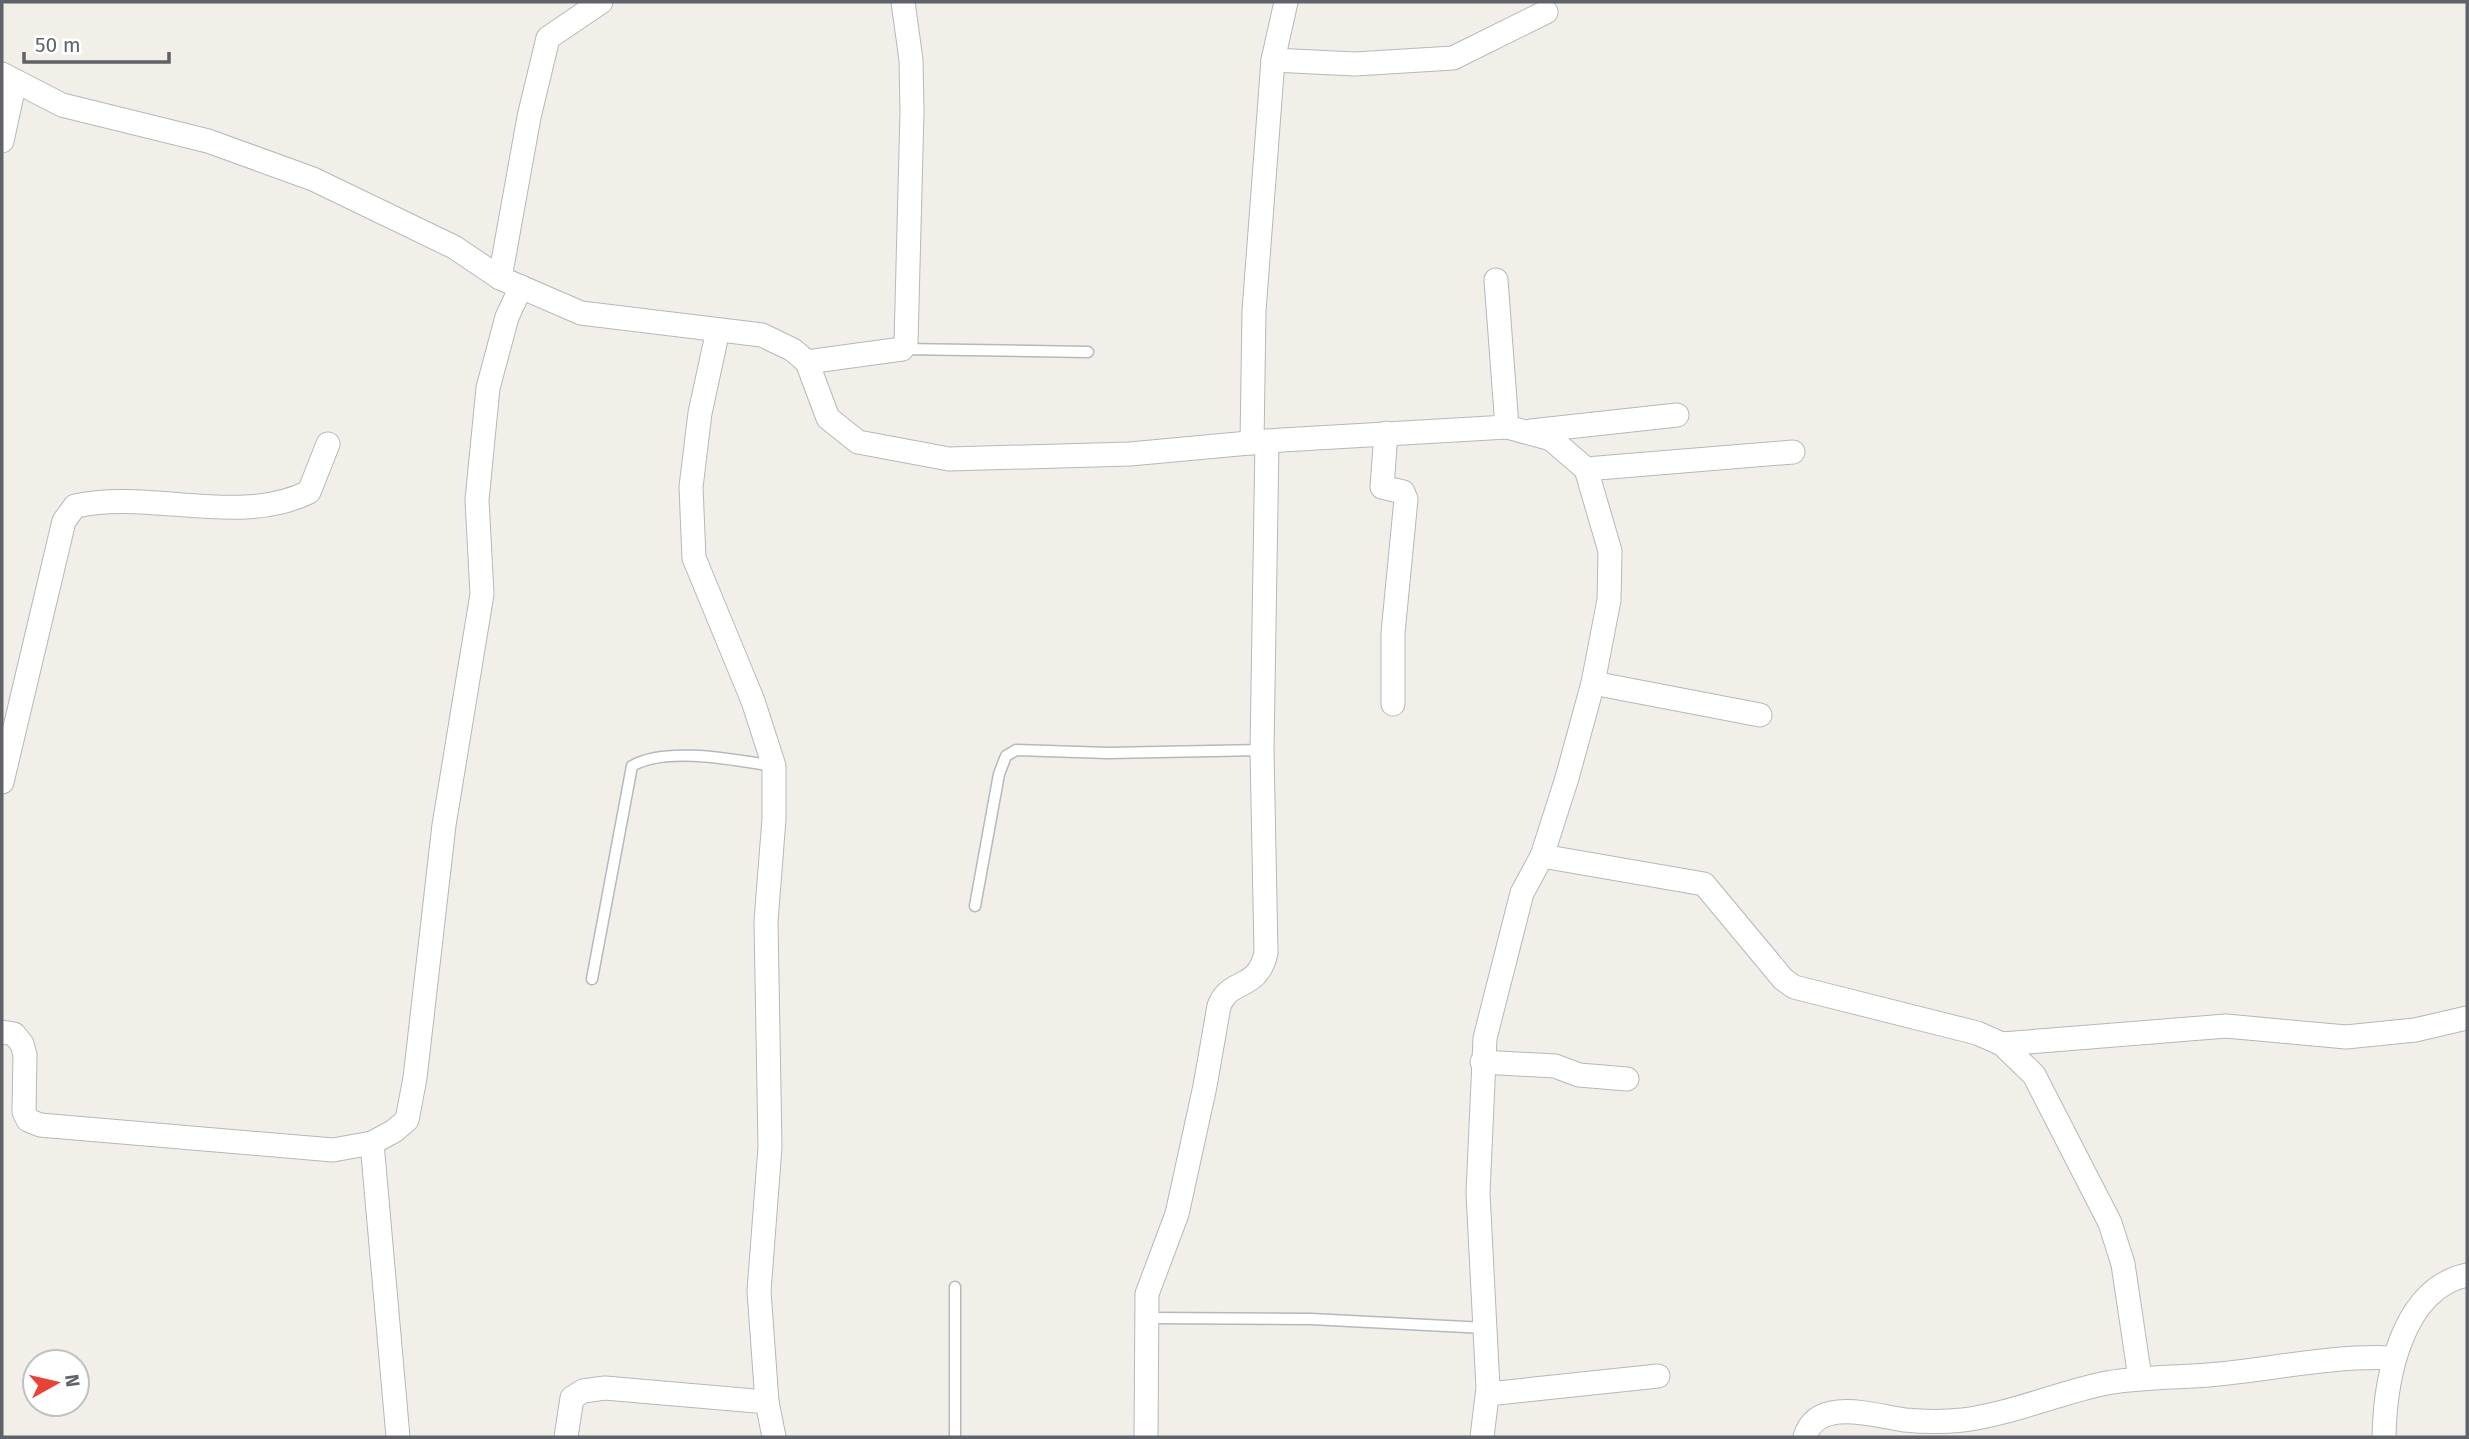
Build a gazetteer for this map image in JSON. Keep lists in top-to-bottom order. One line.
{"scale_bar":"50 m","north":"right"}
